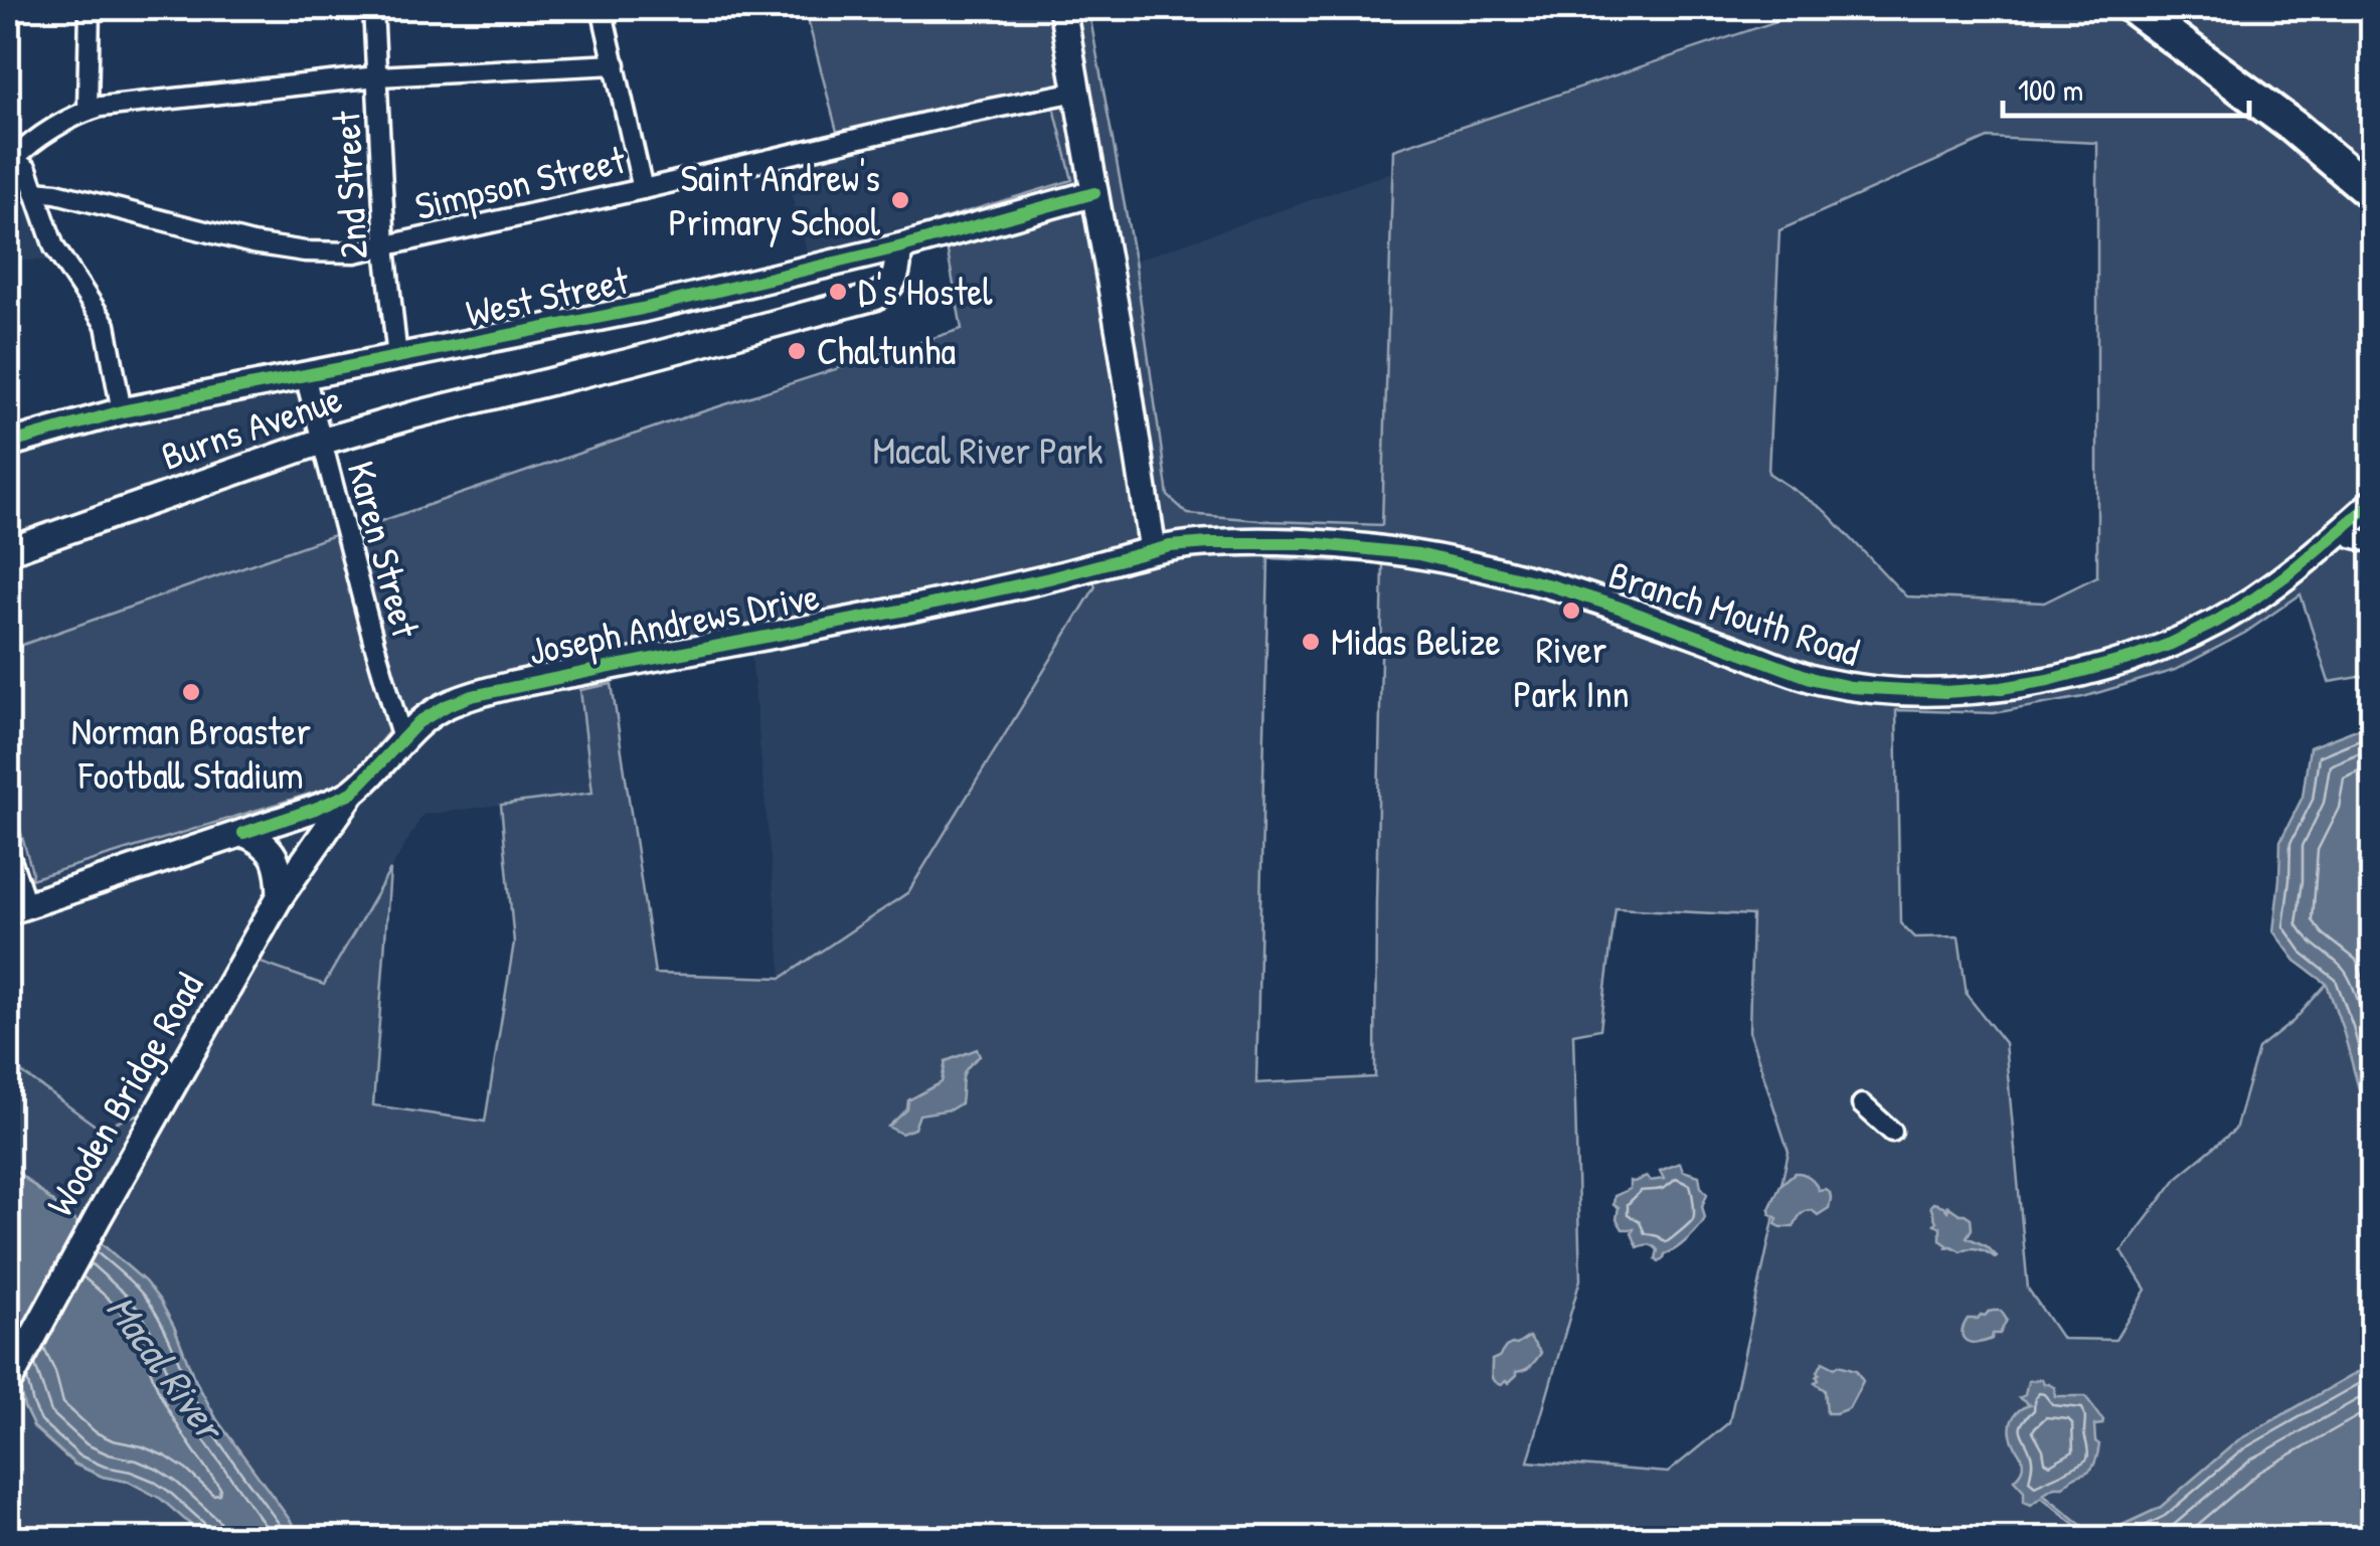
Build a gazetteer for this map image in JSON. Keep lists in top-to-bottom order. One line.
{"streets":{"street":["Simpson Street","2nd Street","West Street","Burns Avenue","Karen Street","Branch Mouth Road","Joseph Andrews Drive","Wooden Bridge Road"]},"crossings":[["Simpson Street","2nd Street"],["2nd Street","West Street"],["West Street","Burns Avenue"],["West Street","Karen Street"],["Burns Avenue","Karen Street"],["Karen Street","Joseph Andrews Drive"],["Branch Mouth Road","Joseph Andrews Drive"],["Joseph Andrews Drive","Wooden Bridge Road"]],"water":["Macal River"],"parks":["Macal River Park"],"places":["Saint Andrew's Primary School","D's Hostel","Chaltunha","River Park Inn","Midas Belize","Norman Broaster Football Stadium"],"scale_bar":"100 m"}
